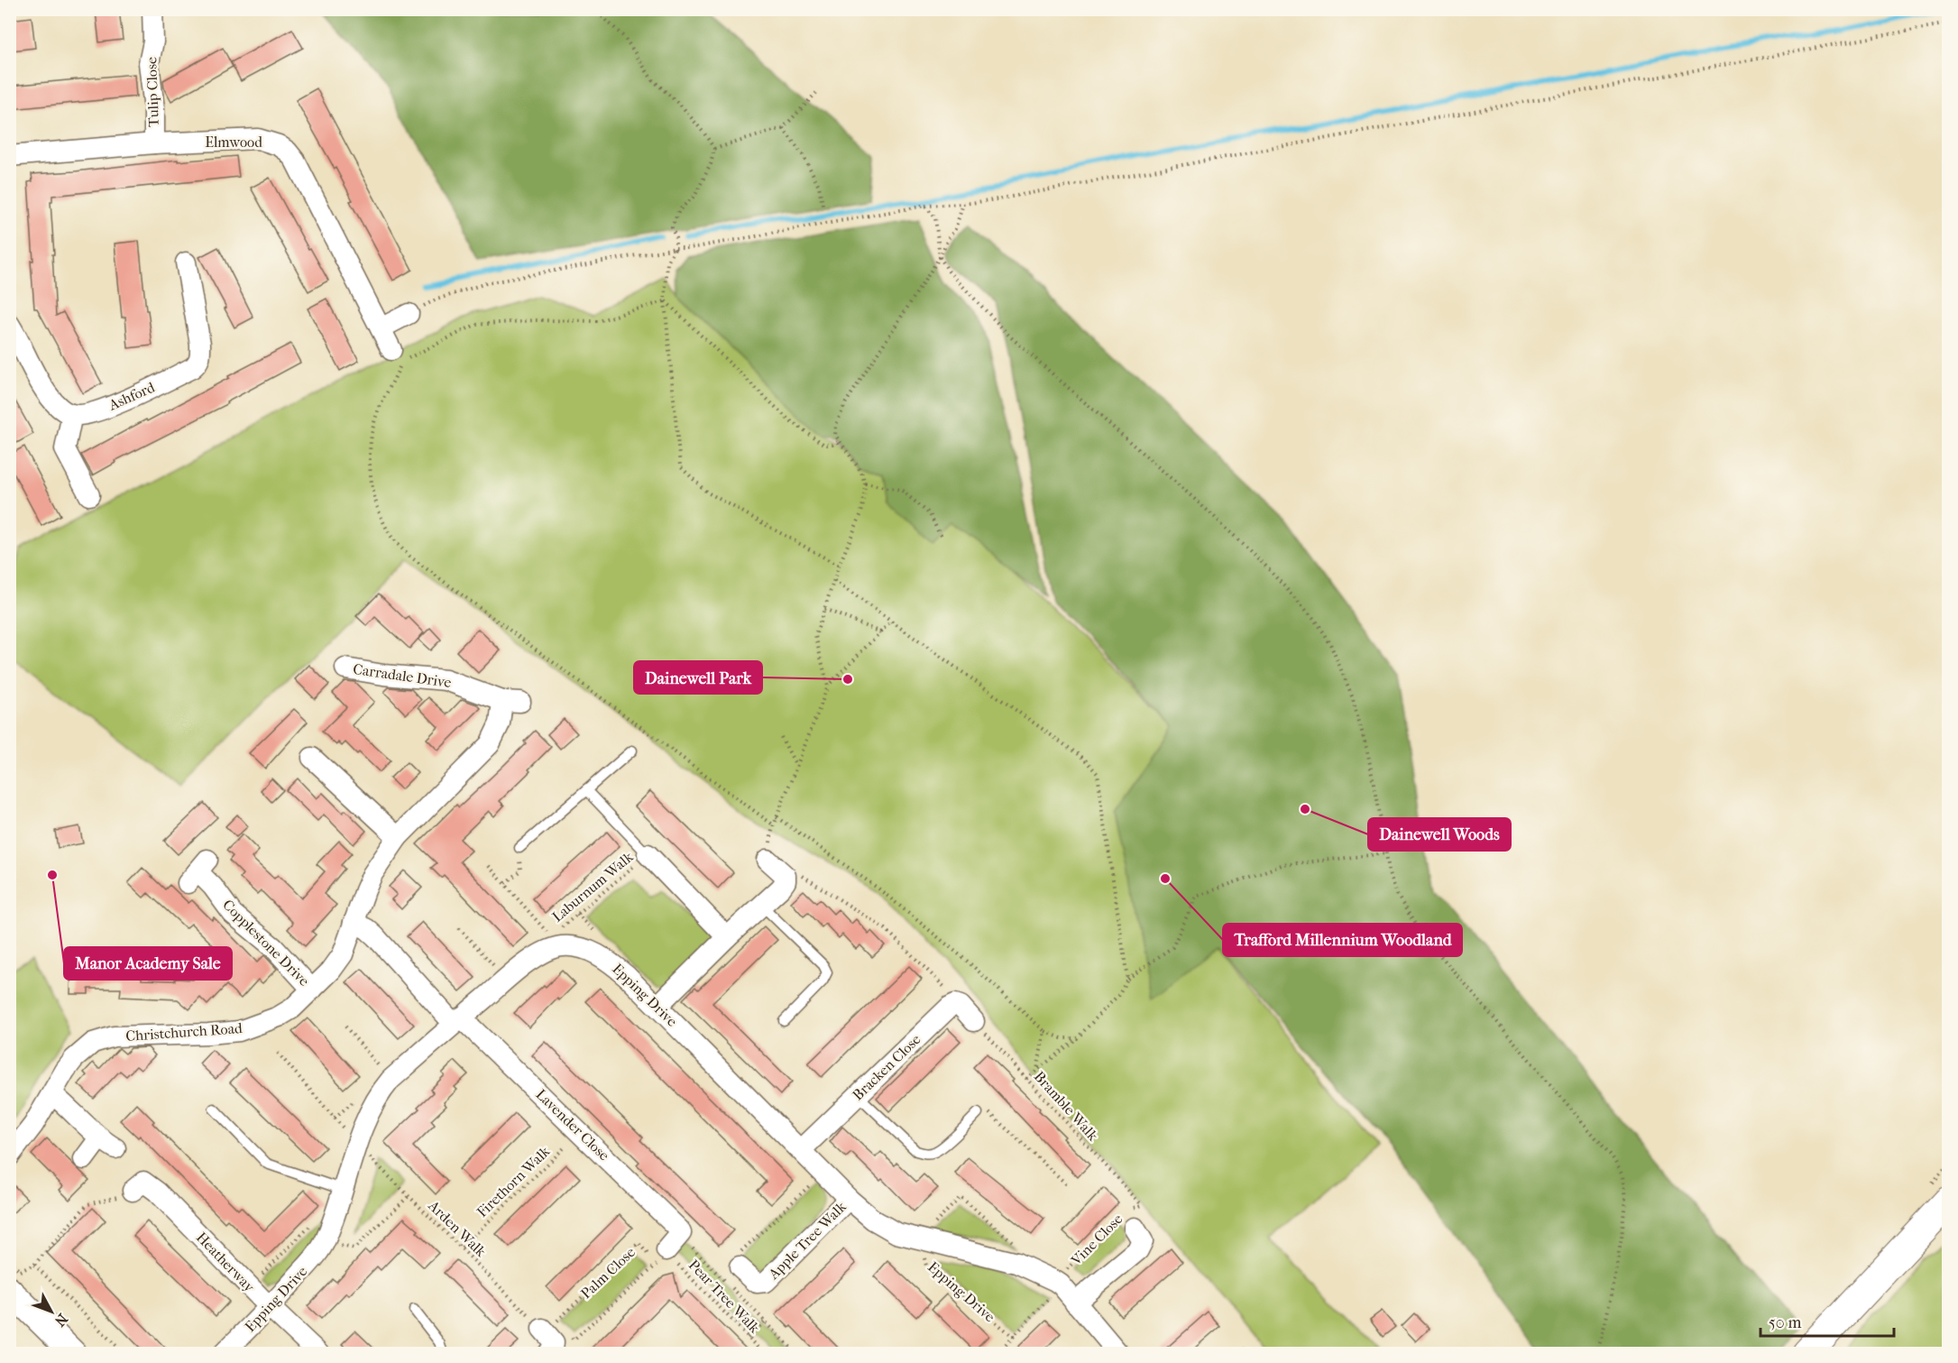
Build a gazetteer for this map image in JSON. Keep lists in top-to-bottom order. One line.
{"streets":{"street":["Tulip Close","Elmwood","Ashford","Carradale Drive","Copplestone Drive","Epping Drive","Christchurch Road","Bracken Close","Lavender Close","Vine Close","Apple Tree Walk","Heatherway"],"path":["Laburnum Walk","Bramble Walk","Firethorn Walk","Arden Walk","Palm Close","Pear Tree Walk"]},"crossings":[["Tulip Close","Elmwood"],["Carradale Drive","Christchurch Road"],["Laburnum Walk","Epping Drive"],["Copplestone Drive","Christchurch Road"],["Epping Drive","Bracken Close"],["Epping Drive","Lavender Close"],["Epping Drive","Arden Walk"],["Epping Drive","Vine Close"],["Epping Drive","Apple Tree Walk"],["Epping Drive","Heatherway"],["Christchurch Road","Lavender Close"],["Bramble Walk","Vine Close"],["Lavender Close","Firethorn Walk"],["Firethorn Walk","Arden Walk"],["Arden Walk","Palm Close"],["Palm Close","Pear Tree Walk"]],"places":["Dainewell Park","Dainewell Woods","Manor Academy Sale","Trafford Millennium Woodland"],"scale_bar":"50 m","north":"bottom right"}
